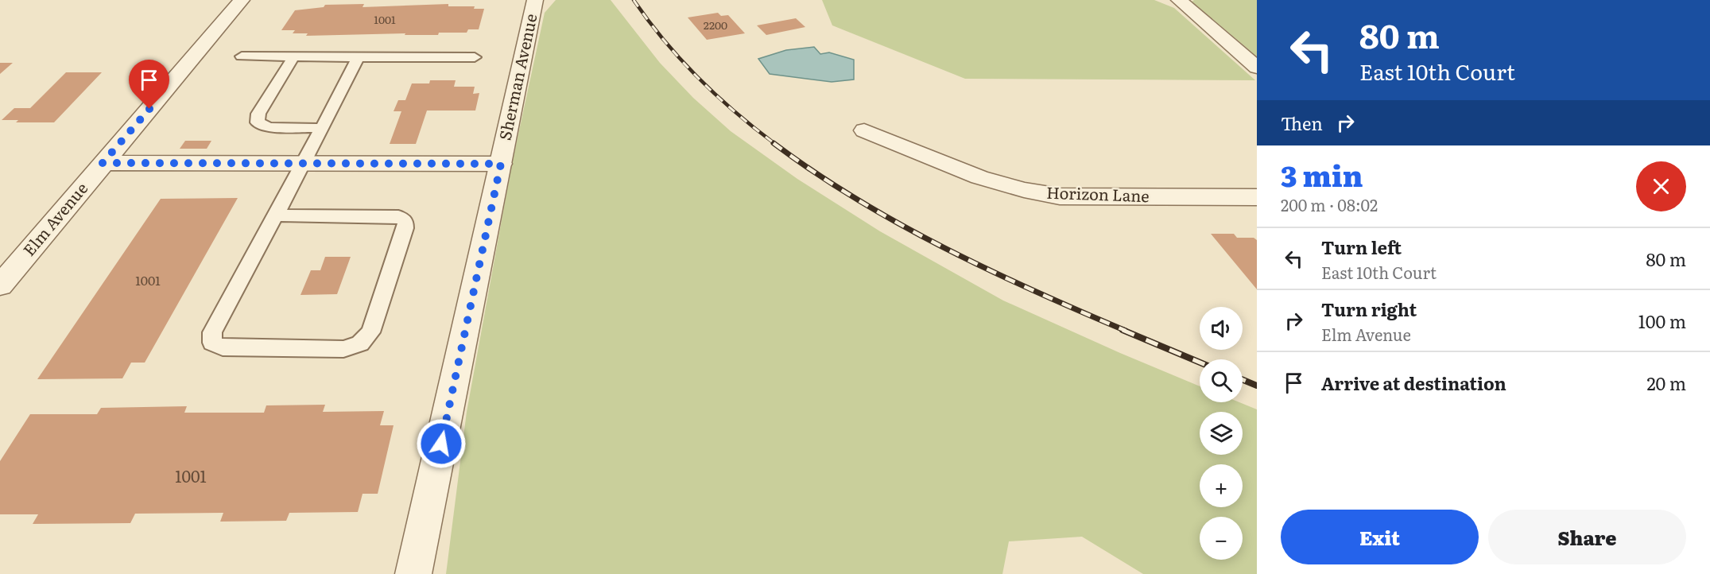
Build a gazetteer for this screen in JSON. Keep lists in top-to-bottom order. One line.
{"streets":{"street":["Sherman Avenue","Horizon Lane","Elm Avenue"]},"house_numbers":["1001","2200","1001","1001"],"page":{"turn":["80 m","East 10th Court"],"then":"Then","heading":["3 min","200 m · 08:02"],"list":[{"name":"Turn left","note":"East 10th Court","value":"80 m"},{"name":"Turn right","note":"Elm Avenue","value":"100 m"},{"name":"Arrive at destination","value":"20 m"}],"map_buttons":["+","−"],"buttons":["Exit","Share"]}}
